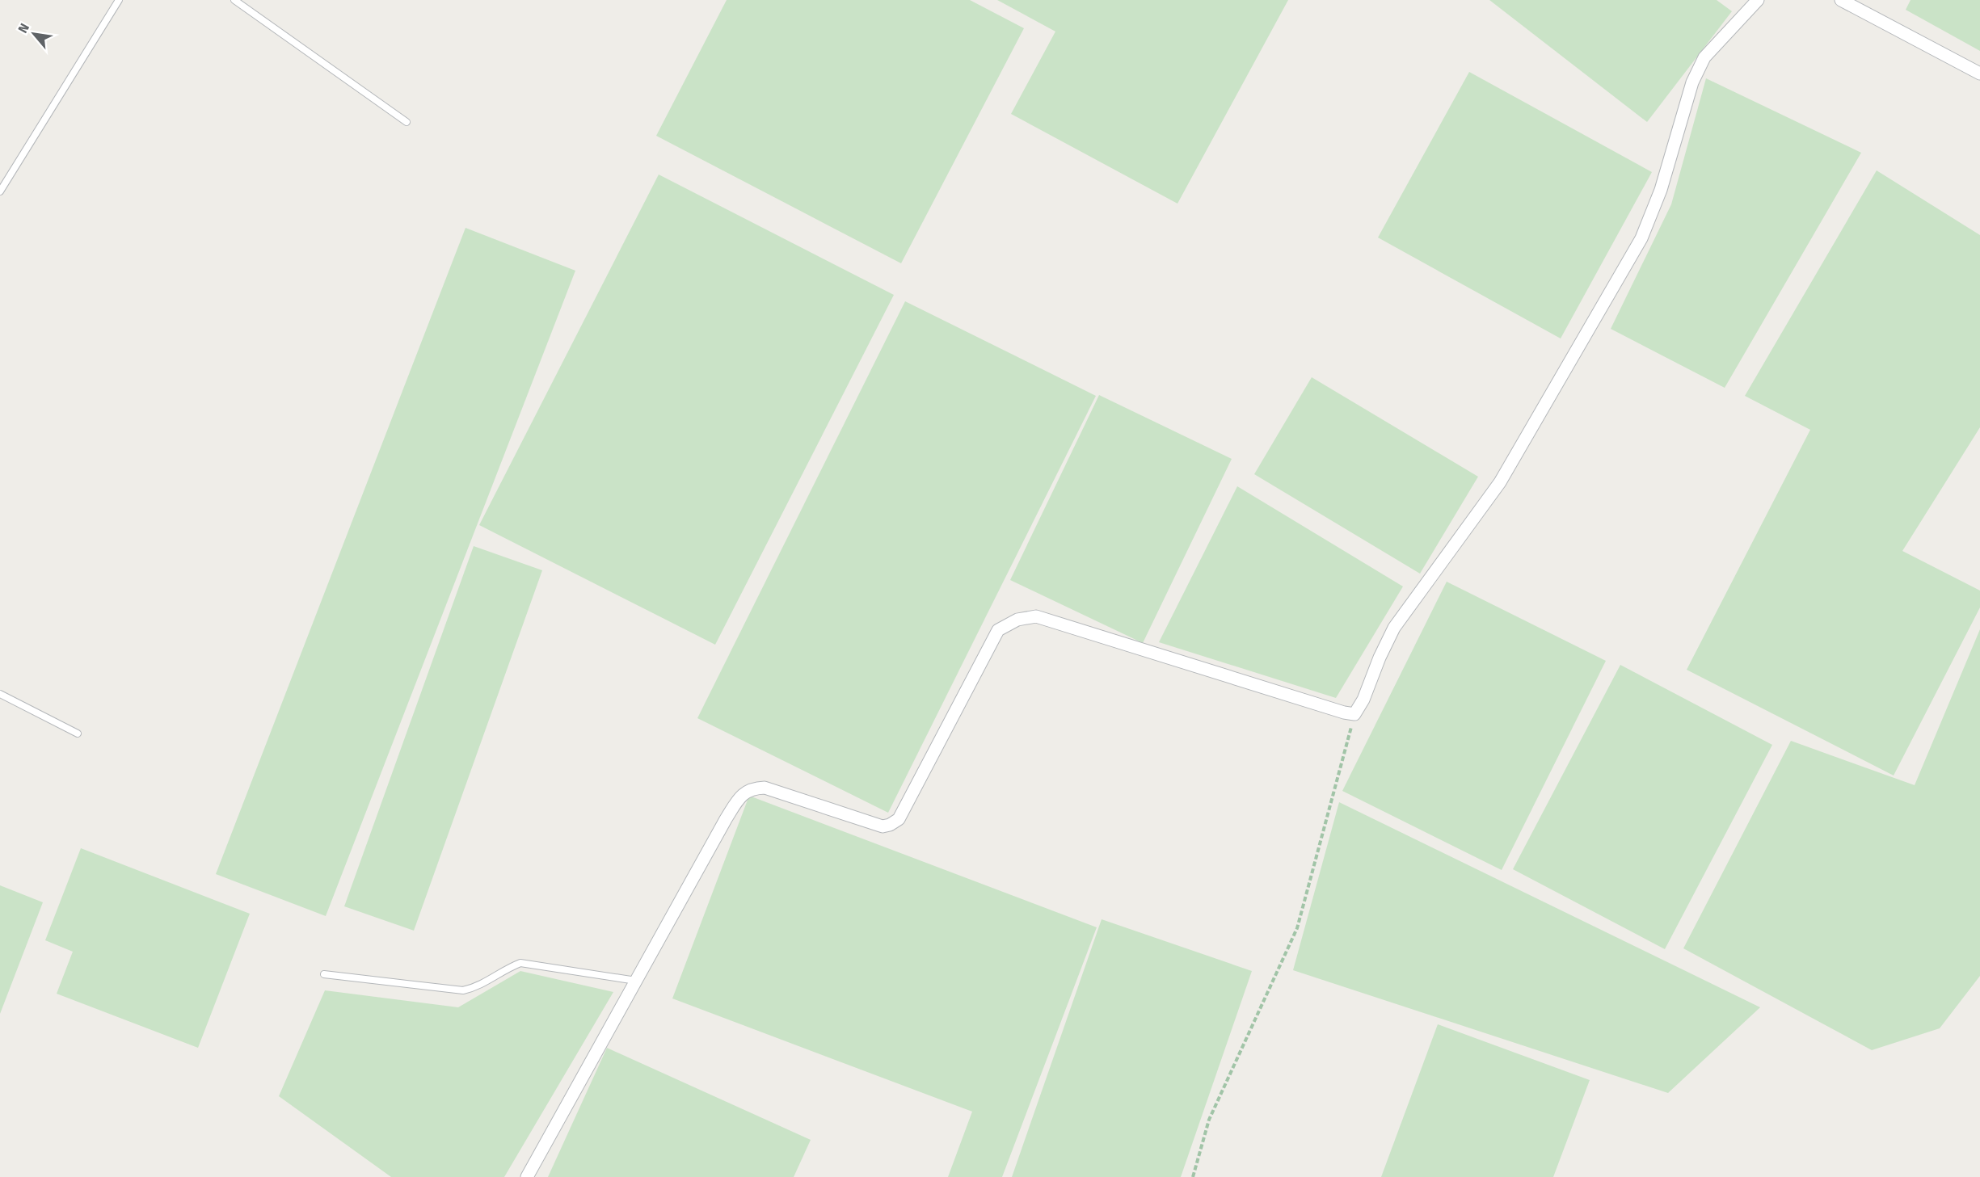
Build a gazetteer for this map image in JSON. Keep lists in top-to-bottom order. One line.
{"north":"top left"}
